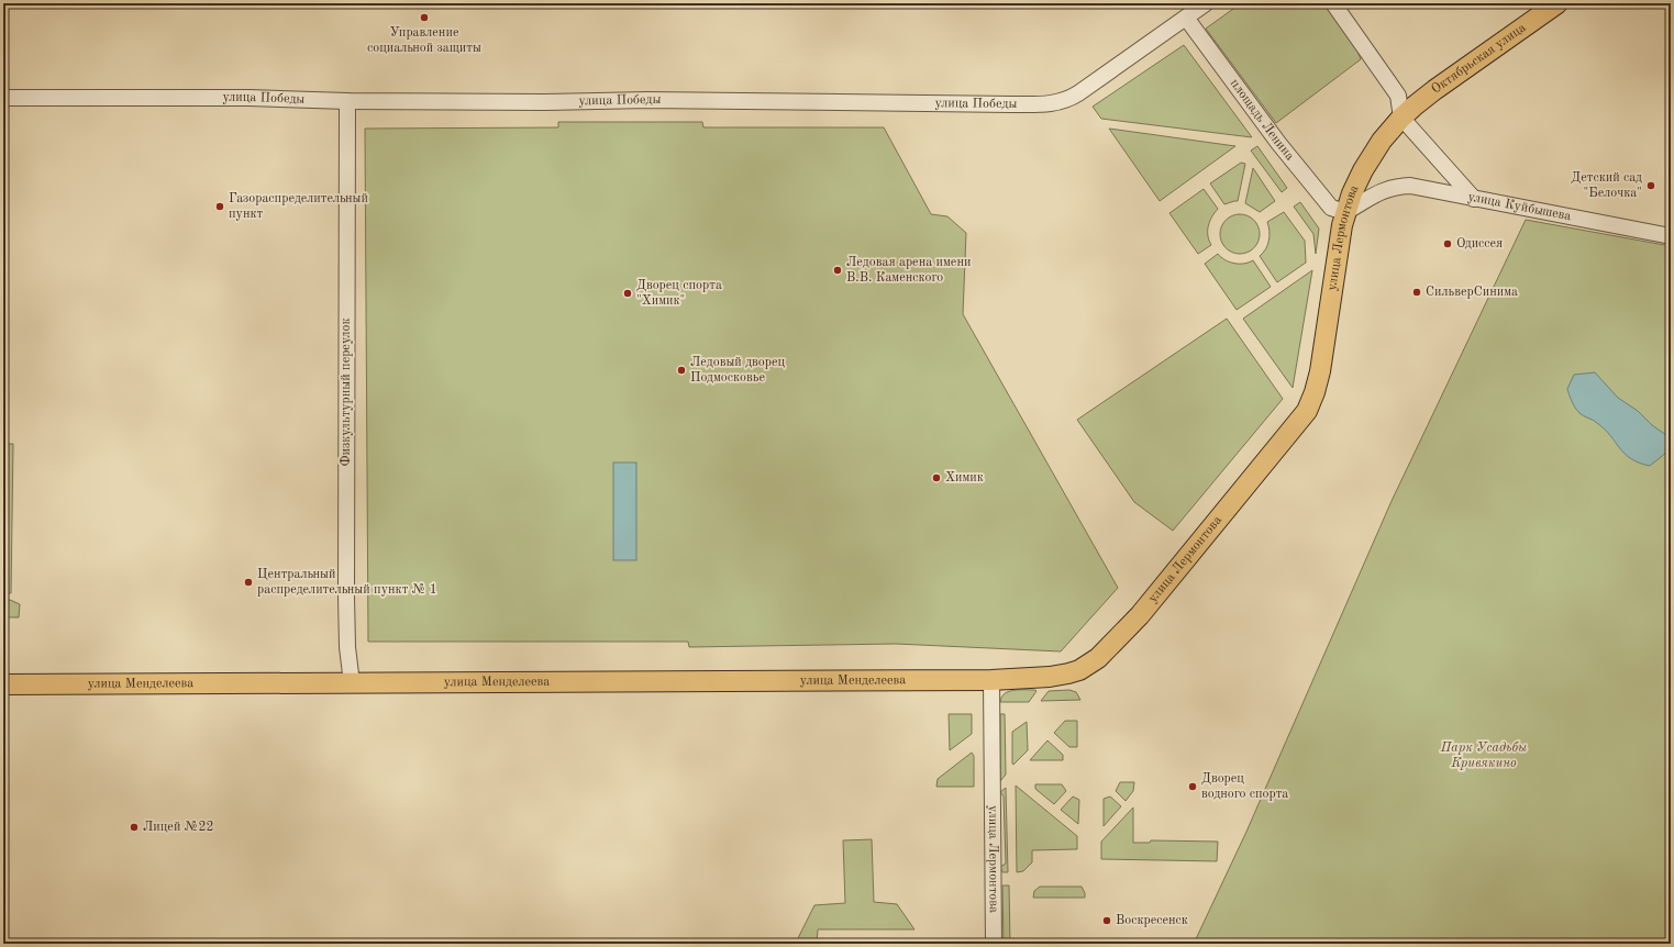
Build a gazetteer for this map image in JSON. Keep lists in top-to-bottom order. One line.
{"streets":{"main road":["Октябрьская улица","улица Лермонтова","улица Менделеева"],"street":["улица Победы","площадь Ленина","улица Куйбышева","Физкультурный переулок"]},"crossings":[["Октябрьская улица","улица Куйбышева"],["Октябрьская улица","улица Лермонтова"],["улица Победы","площадь Ленина"],["улица Победы","Физкультурный переулок"],["площадь Ленина","улица Лермонтова"],["улица Куйбышева","улица Лермонтова"],["улица Лермонтова","улица Менделеева"],["Физкультурный переулок","улица Менделеева"]],"parks":["Парк Усадьбы Кривякино"],"places":["Управление социальной защиты","Детский сад \"Белочка\"","Газораспределительный пункт","Одиссея","Ледовая арена имени В.В. Каменского","СильверСинима","Дворец спорта \"Химик\"","Ледовый дворец Подмосковье","Химик","Центральный распределительный пункт № 1","Дворец водного спорта","Лицей №22","Воскресенск"]}
